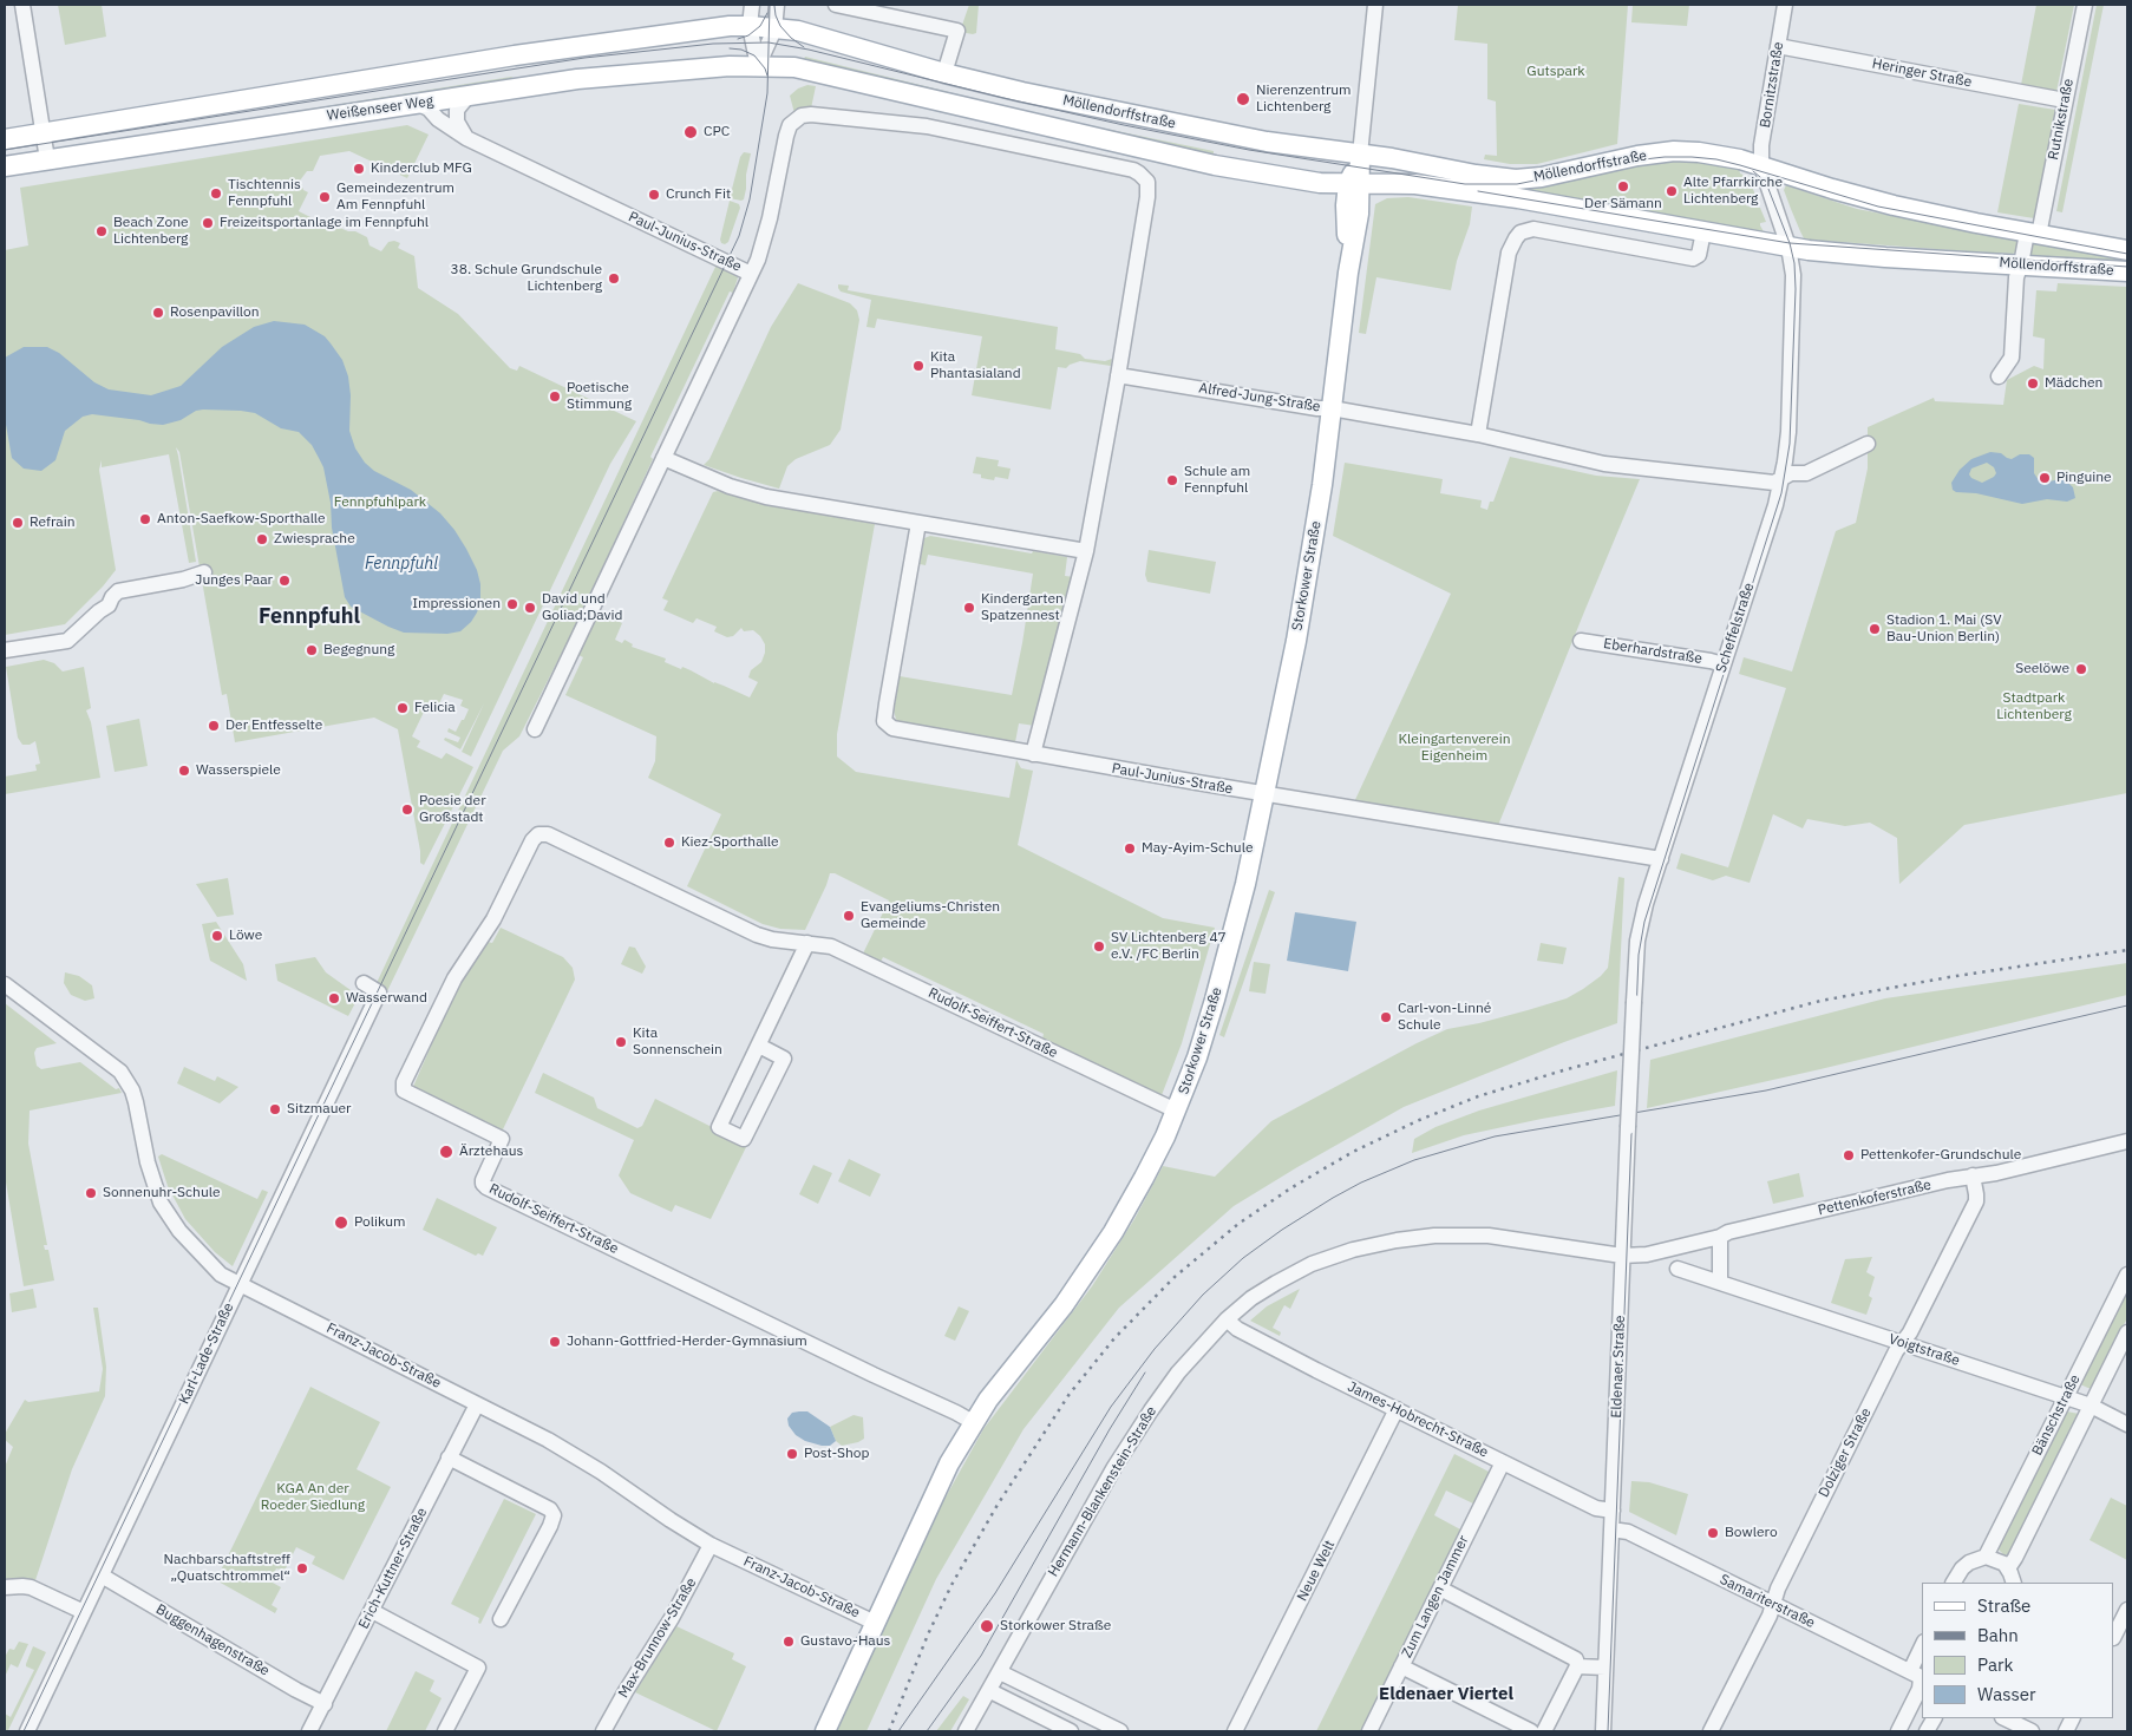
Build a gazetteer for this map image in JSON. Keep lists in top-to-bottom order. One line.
{"streets":{"main road":["Weißenseer Weg","Möllendorffstraße","Storkower Straße"],"street":["Heringer Straße","Bornitzstraße","Rutnikstraße","Paul-Junius-Straße","Alfred-Jung-Straße","Scheffelstraße","Eberhardstraße","Rudolf-Seiffert-Straße","Pettenkoferstraße","Voigtstraße","Karl-Lade-Straße","Franz-Jacob-Straße","Eldenaer Straße","Bänschstraße","James-Hobrecht-Straße","Dolziger Straße","Hermann-Blankenstein-Straße","Erich-Kuttner-Straße","Neue Welt","Zum Langen Jammer","Samariterstraße","Max-Brunnow-Straße","Buggenhagenstraße"]},"crossings":[["Heringer Straße","Bornitzstraße"],["Heringer Straße","Rutnikstraße"],["Bornitzstraße","Möllendorffstraße"],["Bornitzstraße","Scheffelstraße"],["Weißenseer Weg","Möllendorffstraße"],["Weißenseer Weg","Paul-Junius-Straße"],["Möllendorffstraße","Rutnikstraße"],["Möllendorffstraße","Storkower Straße"],["Möllendorffstraße","Scheffelstraße"],["Paul-Junius-Straße","Storkower Straße"],["Paul-Junius-Straße","Scheffelstraße"],["Alfred-Jung-Straße","Storkower Straße"],["Alfred-Jung-Straße","Scheffelstraße"],["Storkower Straße","Rudolf-Seiffert-Straße"],["Storkower Straße","Franz-Jacob-Straße"],["Scheffelstraße","Eberhardstraße"],["Scheffelstraße","Eldenaer Straße"],["Pettenkoferstraße","Eldenaer Straße"],["Pettenkoferstraße","Dolziger Straße"],["Pettenkoferstraße","Hermann-Blankenstein-Straße"],["Voigtstraße","Bänschstraße"],["Voigtstraße","Dolziger Straße"],["Karl-Lade-Straße","Franz-Jacob-Straße"],["Karl-Lade-Straße","Buggenhagenstraße"],["Franz-Jacob-Straße","Erich-Kuttner-Straße"],["Franz-Jacob-Straße","Max-Brunnow-Straße"],["Eldenaer Straße","James-Hobrecht-Straße"],["Eldenaer Straße","Hermann-Blankenstein-Straße"],["Eldenaer Straße","Samariterstraße"],["James-Hobrecht-Straße","Hermann-Blankenstein-Straße"],["James-Hobrecht-Straße","Neue Welt"],["James-Hobrecht-Straße","Zum Langen Jammer"],["Dolziger Straße","Samariterstraße"],["Erich-Kuttner-Straße","Buggenhagenstraße"]],"districts":["Fennpfuhl","Eldenaer Viertel"],"water":["Fennpfuhl"],"parks":["Gutspark","Fennpfuhlpark","Stadtpark Lichtenberg","Kleingartenverein Eigenheim","KGA An der Roeder Siedlung"],"places":["Nierenzentrum Lichtenberg","CPC","Kinderclub MFG","Der Sämann","Alte Pfarrkirche Lichtenberg","Tischtennis Fennpfuhl","Crunch Fit","Gemeindezentrum Am Fennpfuhl","Freizeitsportanlage im Fennpfuhl","Beach Zone Lichtenberg","38. Schule Grundschule Lichtenberg","Rosenpavillon","Kita Phantasialand","Mädchen","Poetische Stimmung","Pinguine","Schule am Fennpfuhl","Anton-Saefkow-Sporthalle","Refrain","Zwiesprache","Junges Paar","Impressionen","David und Goliad;David","Kindergarten Spatzennest","Stadion 1. Mai (SV Bau-Union Berlin)","Begegnung","Seelöwe","Felicia","Der Entfesselte","Wasserspiele","Poesie der Großstadt","Kiez-Sporthalle","May-Ayim-Schule","Evangeliums-Christen Gemeinde","Löwe","SV Lichtenberg 47 e.V. /FC Berlin","Wasserwand","Carl-von-Linné Schule","Kita Sonnenschein","Sitzmauer","Ärztehaus","Pettenkofer-Grundschule","Sonnenuhr-Schule","Polikum","Johann-Gottfried-Herder-Gymnasium","Post-Shop","Bowlero","Nachbarschaftstreff „Quatschtrommel“","Storkower Straße","Gustavo-Haus"],"legend":["Straße","Bahn","Park","Wasser"]}
